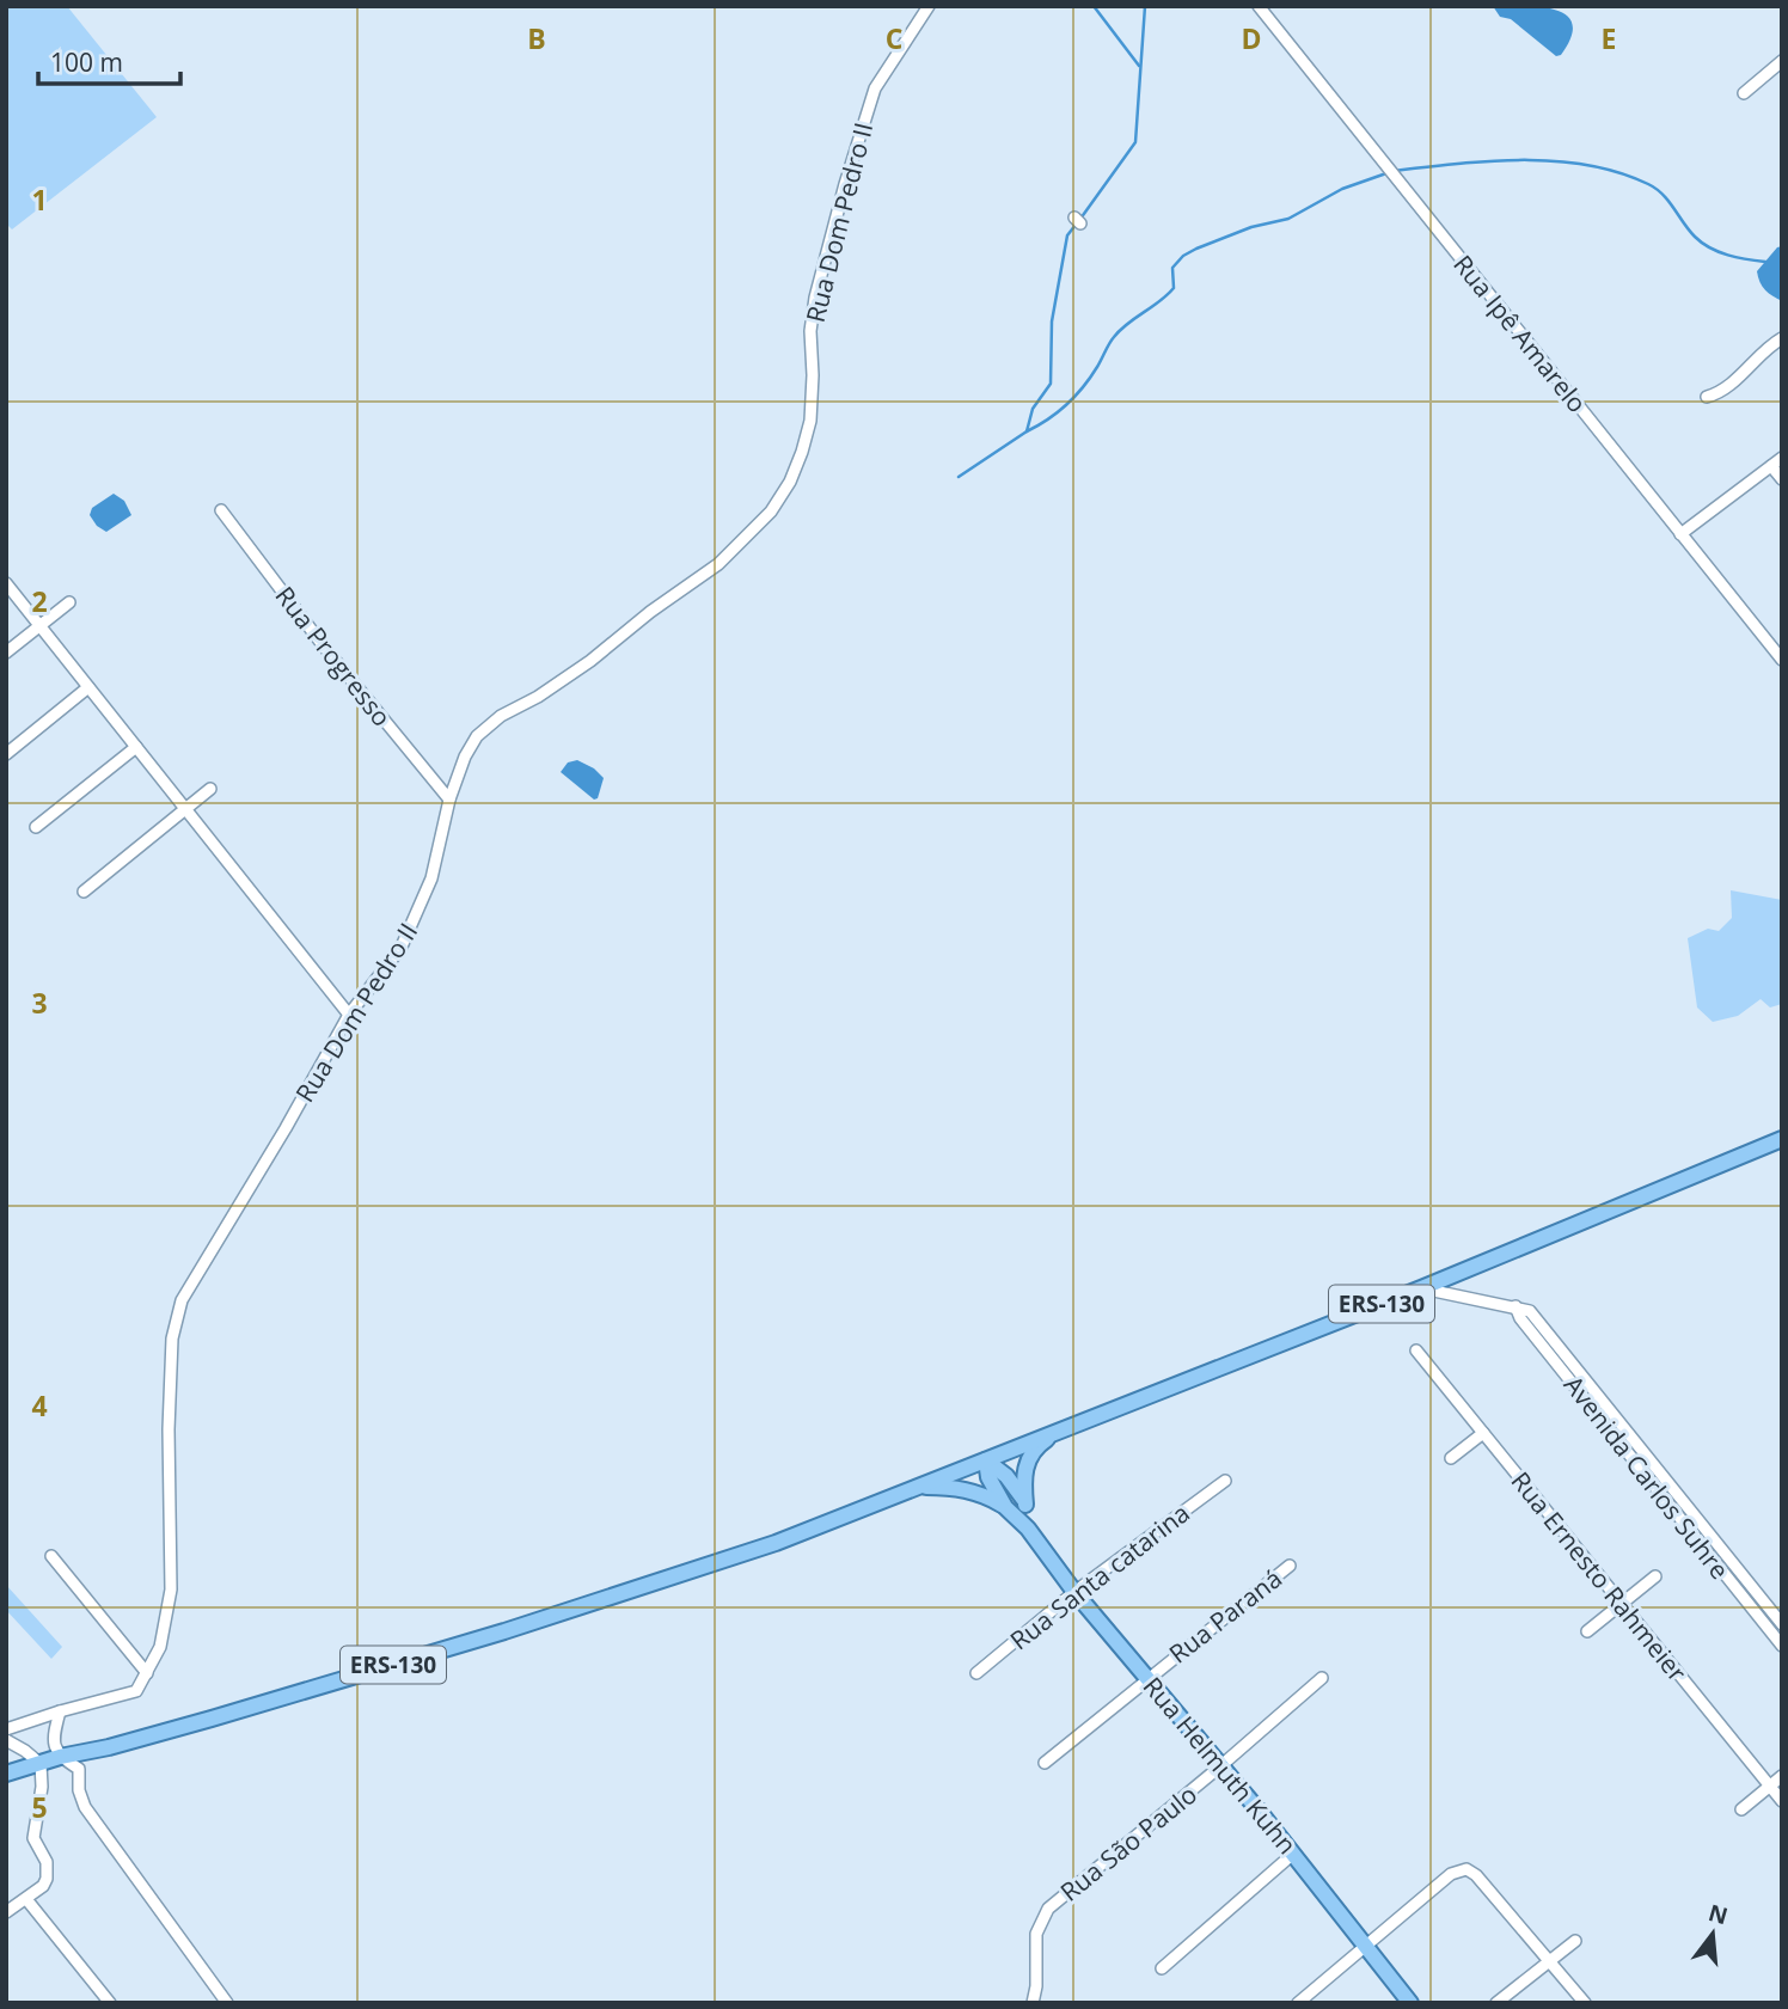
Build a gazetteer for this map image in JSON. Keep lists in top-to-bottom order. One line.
{"streets":{"main road":["ERS-130","Rua Helmuth Kuhn"],"street":["Rua Dom Pedro II","Rua Ipê Amarelo","Rua Progresso","Avenida Carlos Suhre","Rua Santa catarina","Rua Ernesto Rahmeier","Rua Paraná","Rua São Paulo"]},"crossings":[["Rua Dom Pedro II","Rua Progresso"],["ERS-130","Avenida Carlos Suhre"],["ERS-130","Rua Helmuth Kuhn"],["Rua Santa catarina","Rua Helmuth Kuhn"],["Rua Paraná","Rua Helmuth Kuhn"],["Rua Helmuth Kuhn","Rua São Paulo"]],"scale_bar":"100 m","north":"top","grid":{"columns":["B","C","D","E"],"rows":["1","2","3","4","5"]}}
